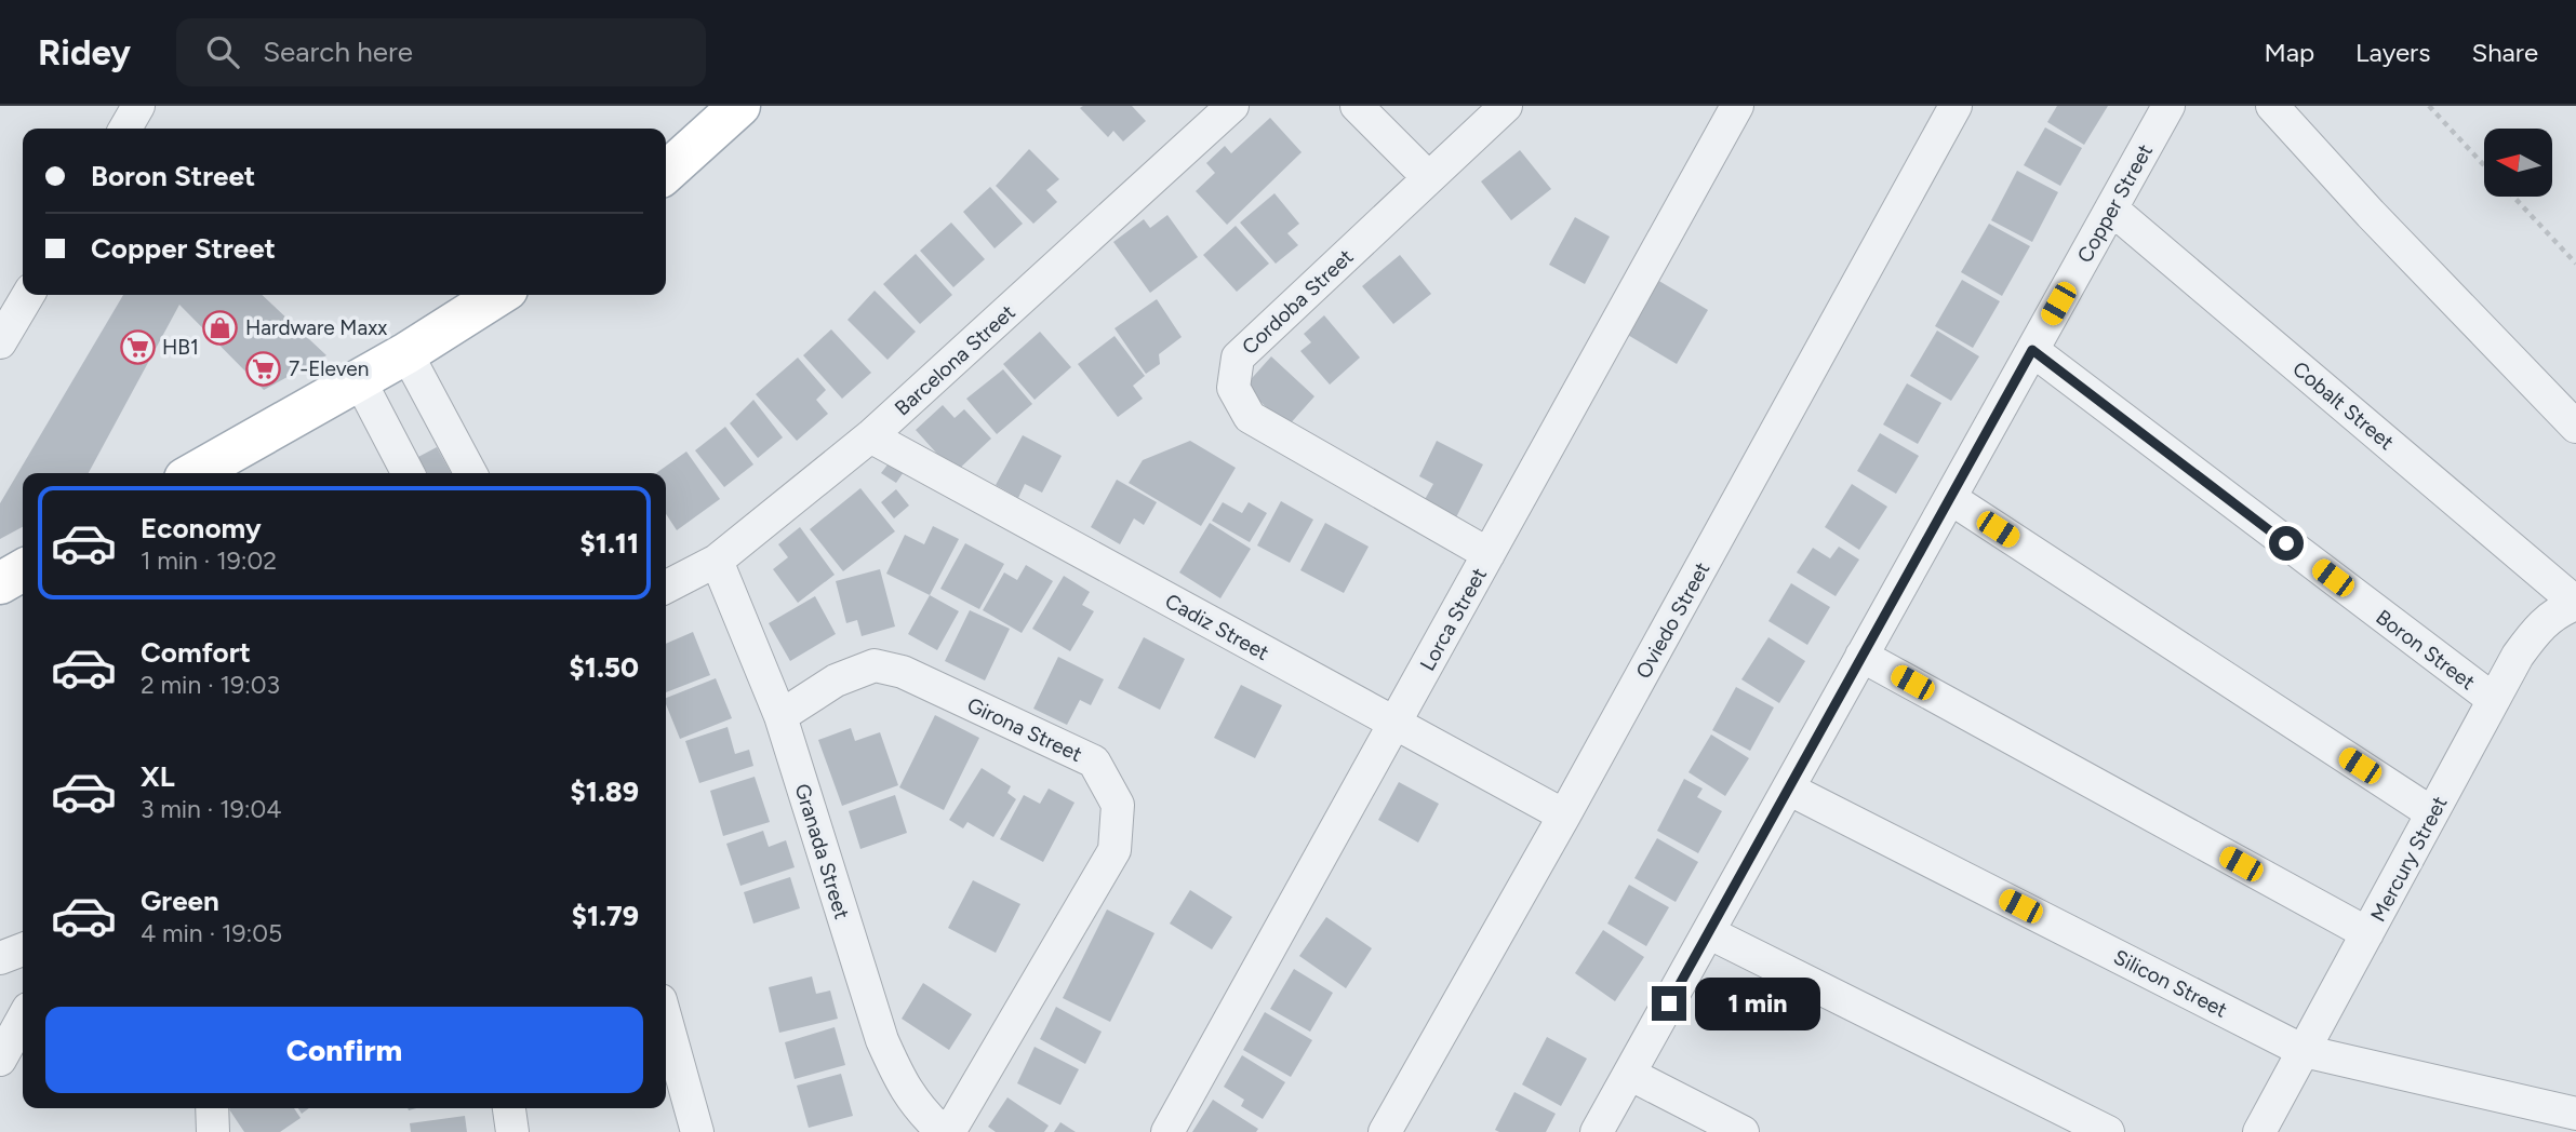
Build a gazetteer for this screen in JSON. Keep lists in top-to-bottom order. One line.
{"streets":{"street":["Copper Street","Cordoba Street","Barcelona Street","Cobalt Street","Lorca Street","Oviedo Street","Cadiz Street","Boron Street","Girona Street","Granada Street","Mercury Street","Silicon Street"]},"crossings":[["Copper Street","Cobalt Street"],["Copper Street","Boron Street"],["Copper Street","Silicon Street"],["Cordoba Street","Lorca Street"],["Barcelona Street","Cadiz Street"],["Barcelona Street","Granada Street"],["Cobalt Street","Mercury Street"],["Lorca Street","Cadiz Street"],["Oviedo Street","Cadiz Street"],["Boron Street","Mercury Street"],["Girona Street","Granada Street"],["Mercury Street","Silicon Street"]],"places":{"shop":["Hardware Maxx"],"supermarket":["HB1","7-Eleven"]},"north":"left","page":{"header":"Ridey","search":"Search here","nav":["Map","Layers","Share"],"banner":["Boron Street","Copper Street"],"list":[{"name":"Economy","note":"1 min · 19:02","value":"$1.11"},{"name":"Comfort","note":"2 min · 19:03","value":"$1.50"},{"name":"XL","note":"3 min · 19:04","value":"$1.89"},{"name":"Green","note":"4 min · 19:05","value":"$1.79"}],"bubble":"1 min","buttons":"Confirm"}}
